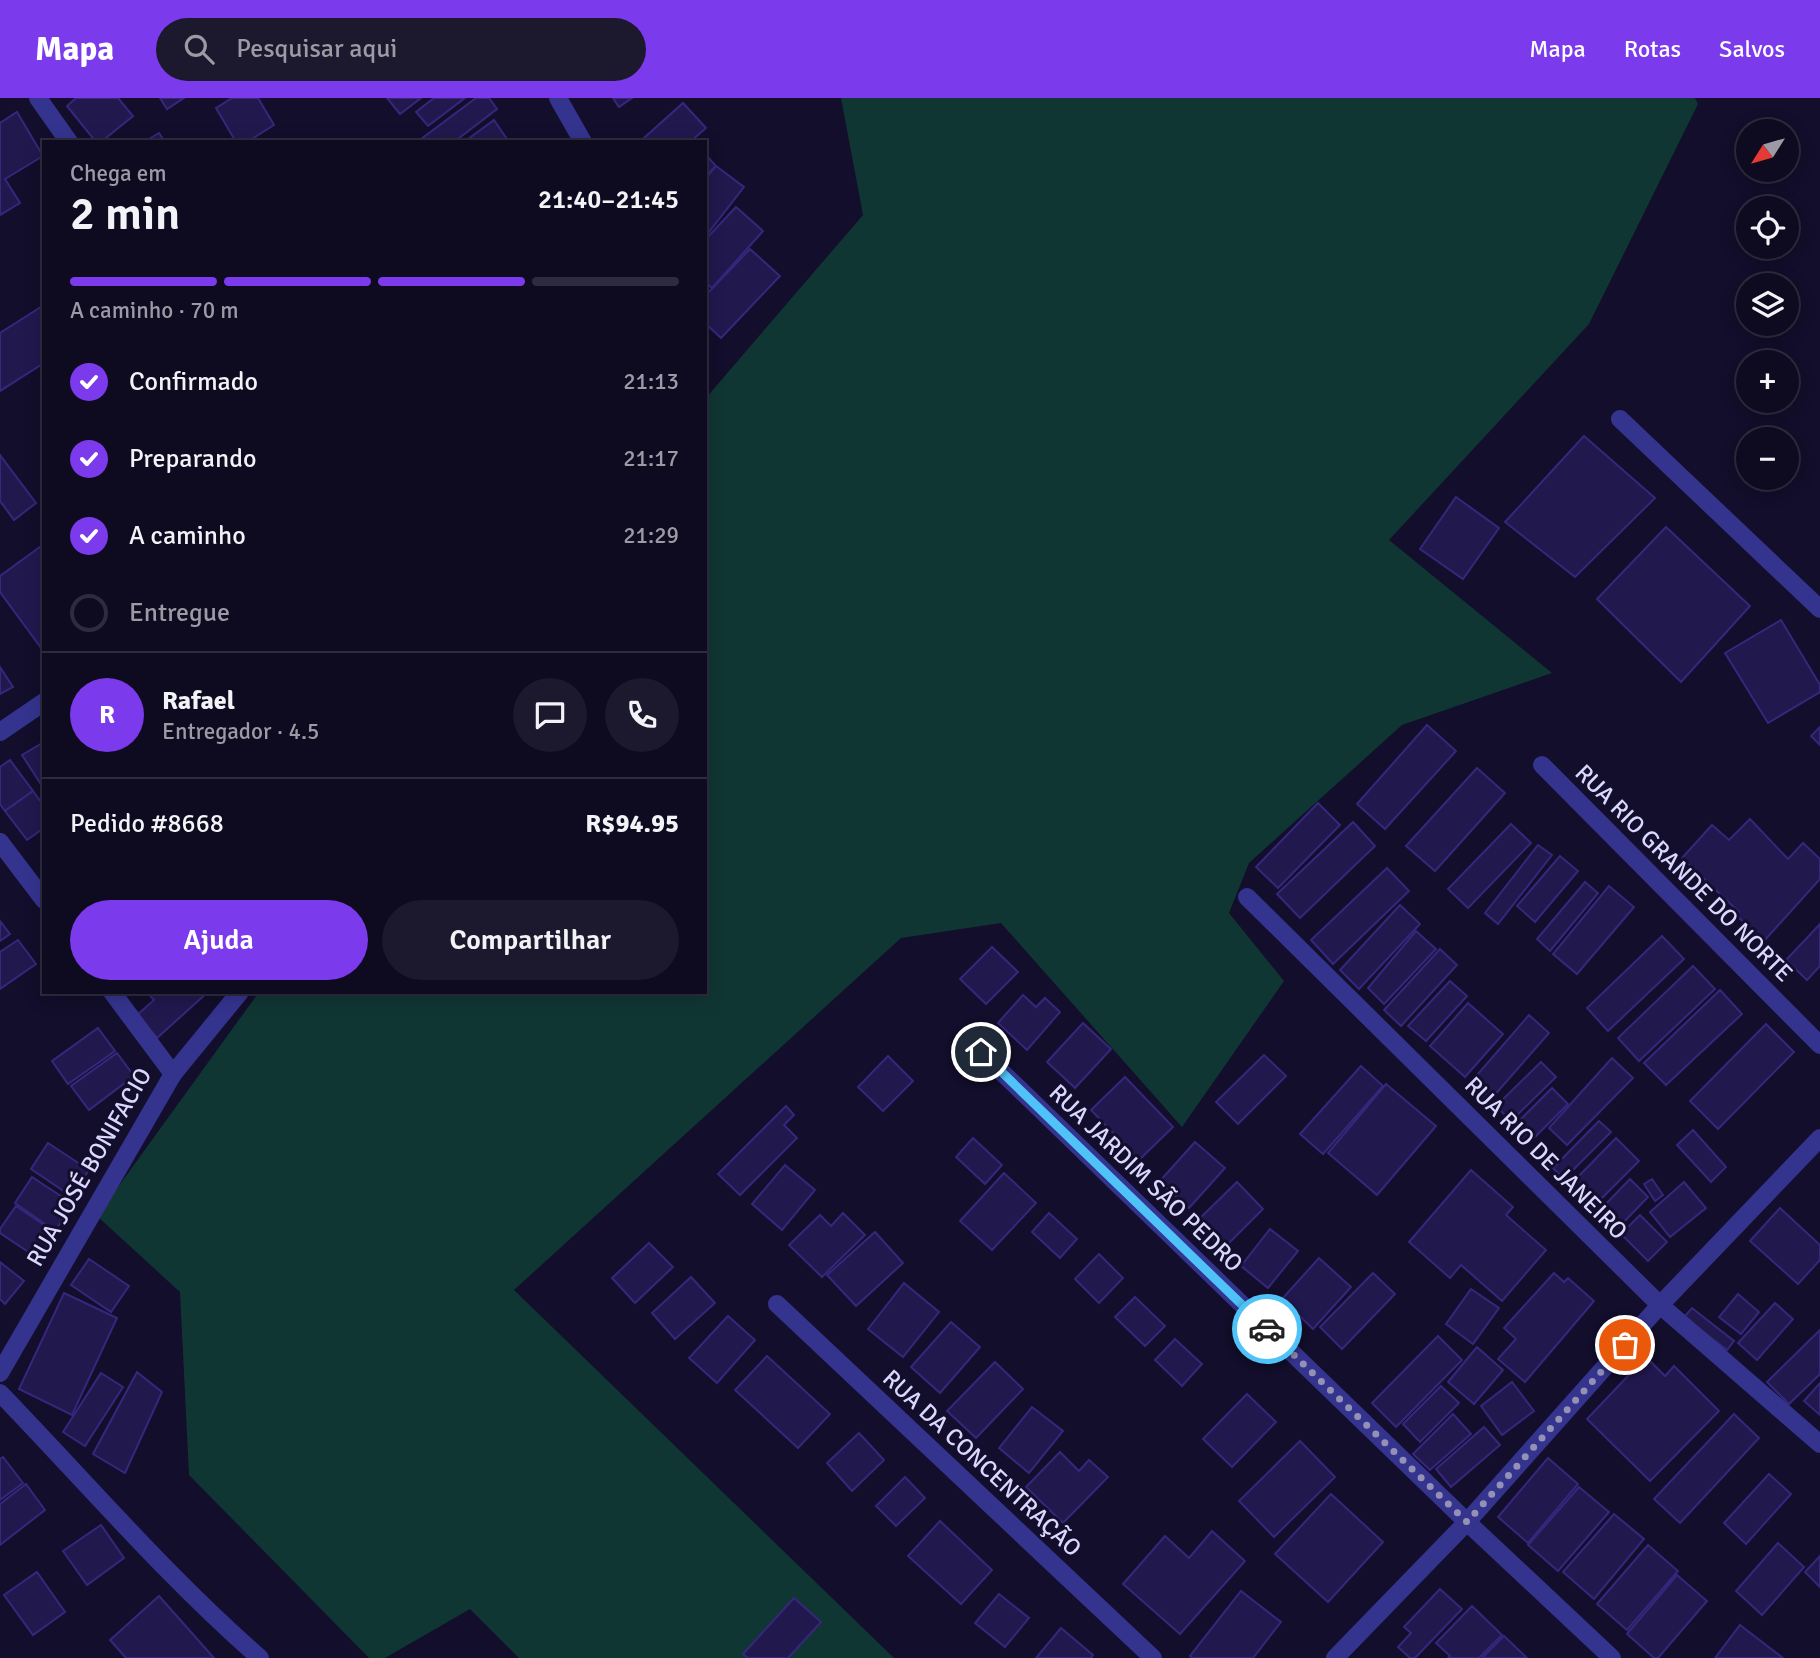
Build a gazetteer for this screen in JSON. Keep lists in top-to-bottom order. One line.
{"streets":{"street":["RUA RIO GRANDE DO NORTE","RUA RIO DE JANEIRO","RUA JOSÉ BONIFACIO","RUA JARDIM SÃO PEDRO","RUA DA CONCENTRAÇÃO"]},"north":"bottom left","page":{"header":"Mapa","search":"Pesquisar aqui","nav":["Mapa","Rotas","Salvos"],"map_buttons":["+","−"],"heading":["2 min","Chega em","21:40–21:45"],"panel":["Rafael","Entregador · 4.5","Pedido #8668","R$94.95"],"bar":"A caminho · 70 m","list":[["Confirmado","21:13"],["Preparando","21:17"],["A caminho","21:29"],"Entregue"],"round":"R","buttons":["Ajuda","Compartilhar"]}}
